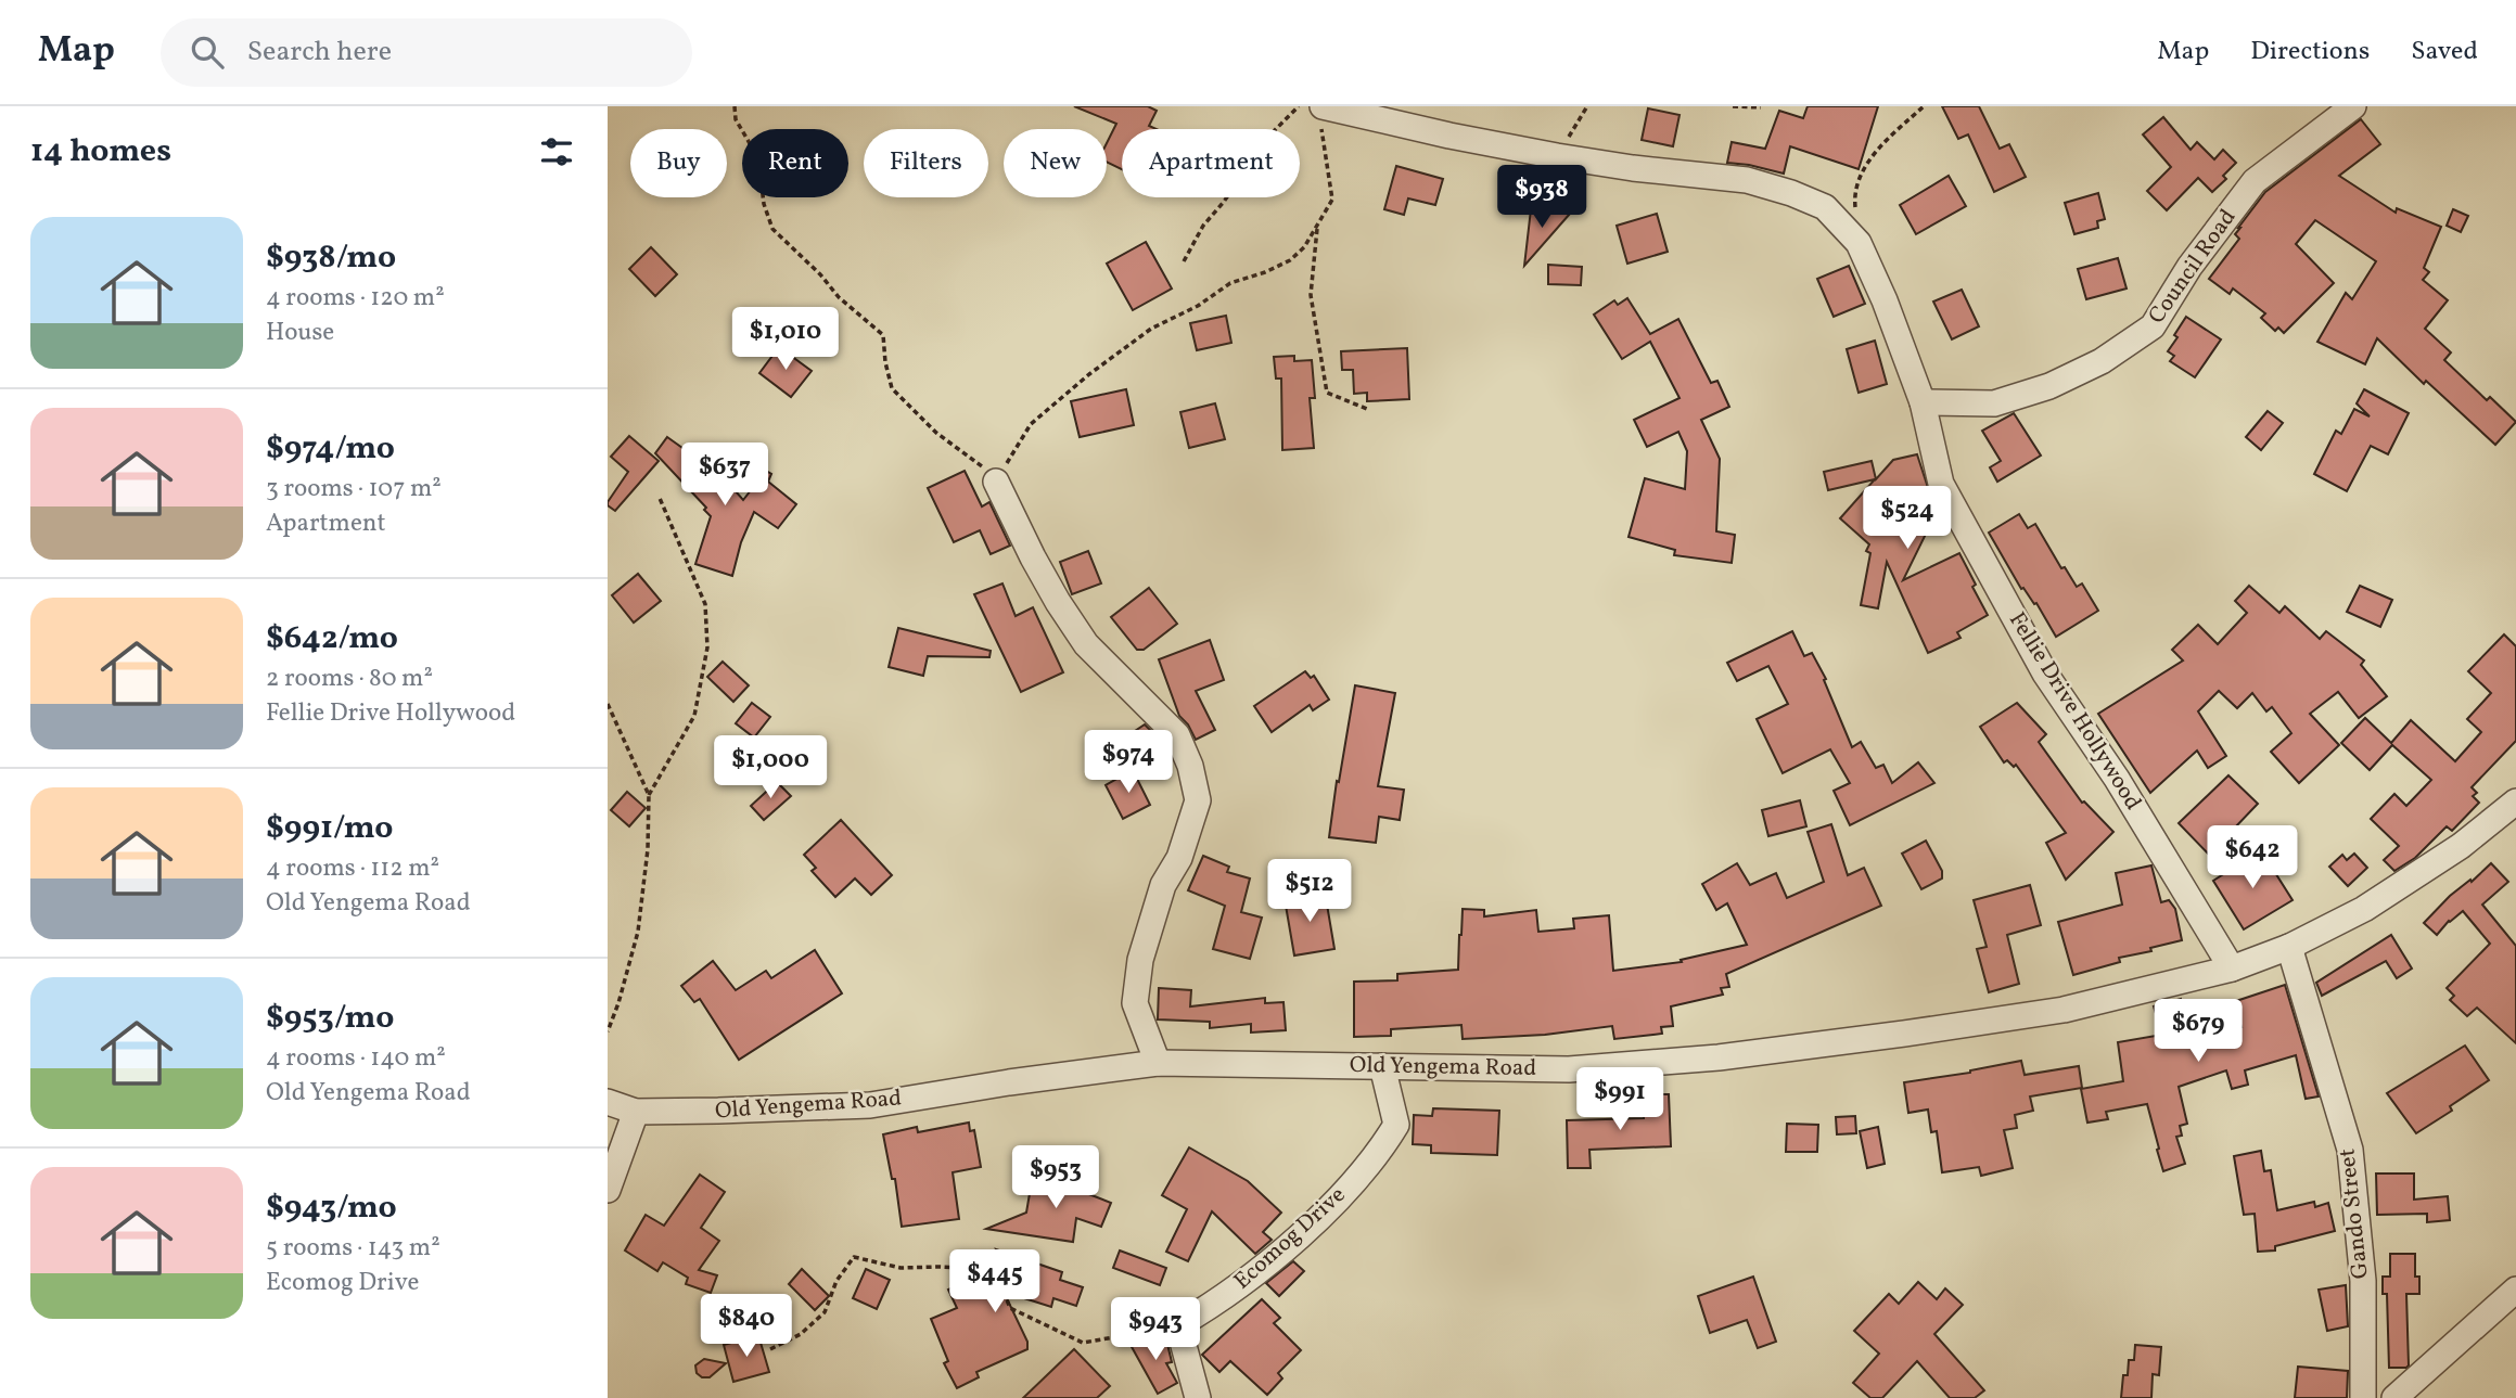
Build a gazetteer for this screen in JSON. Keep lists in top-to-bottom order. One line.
{"streets":{"street":["Council Road","Fellie Drive Hollywood","Old Yengema Road","Gando Street","Ecomog Drive"]},"crossings":[["Council Road","Fellie Drive Hollywood"],["Fellie Drive Hollywood","Old Yengema Road"],["Old Yengema Road","Gando Street"],["Old Yengema Road","Ecomog Drive"]],"page":{"header":"Map","search":"Search here","nav":["Map","Directions","Saved"],"heading":"14 homes","chip":["Buy","Rent","Filters","New","Apartment"],"price":["$938","$1,010","$637","$524","$974","$1,000","$642","$512","$679","$991","$953","$445","$840","$943"],"list":[{"name":"$938/mo","note":"4 rooms · 120 m² · House"},{"name":"$974/mo","note":"3 rooms · 107 m² · Apartment"},{"name":"$642/mo","note":"2 rooms · 80 m² · Fellie Drive Hollywood"},{"name":"$991/mo","note":"4 rooms · 112 m² · Old Yengema Road"},{"name":"$953/mo","note":"4 rooms · 140 m² · Old Yengema Road"},{"name":"$943/mo","note":"5 rooms · 143 m² · Ecomog Drive"}]}}
